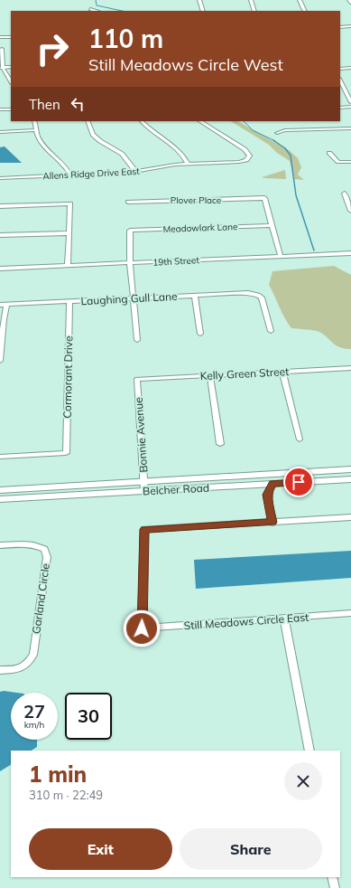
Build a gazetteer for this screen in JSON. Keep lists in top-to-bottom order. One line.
{"streets":{"main road":["Belcher Road"],"street":["Allens Ridge Drive East","Plover Place","Meadowlark Lane","19th Street","Laughing Gull Lane","Kelly Green Street","Cormorant Drive","Bonnie Avenue","Garland Circle","Still Meadows Circle East"]},"crossings":[["Plover Place","Meadowlark Lane"],["Meadowlark Lane","19th Street"],["Laughing Gull Lane","Cormorant Drive"],["Kelly Green Street","Bonnie Avenue"],["Bonnie Avenue","Belcher Road"]],"page":{"turn":["110 m","Still Meadows Circle West"],"then":"Then","speed":"27 km/h","limit":"30","heading":["1 min","310 m · 22:49"],"buttons":["Exit","Share"]}}
